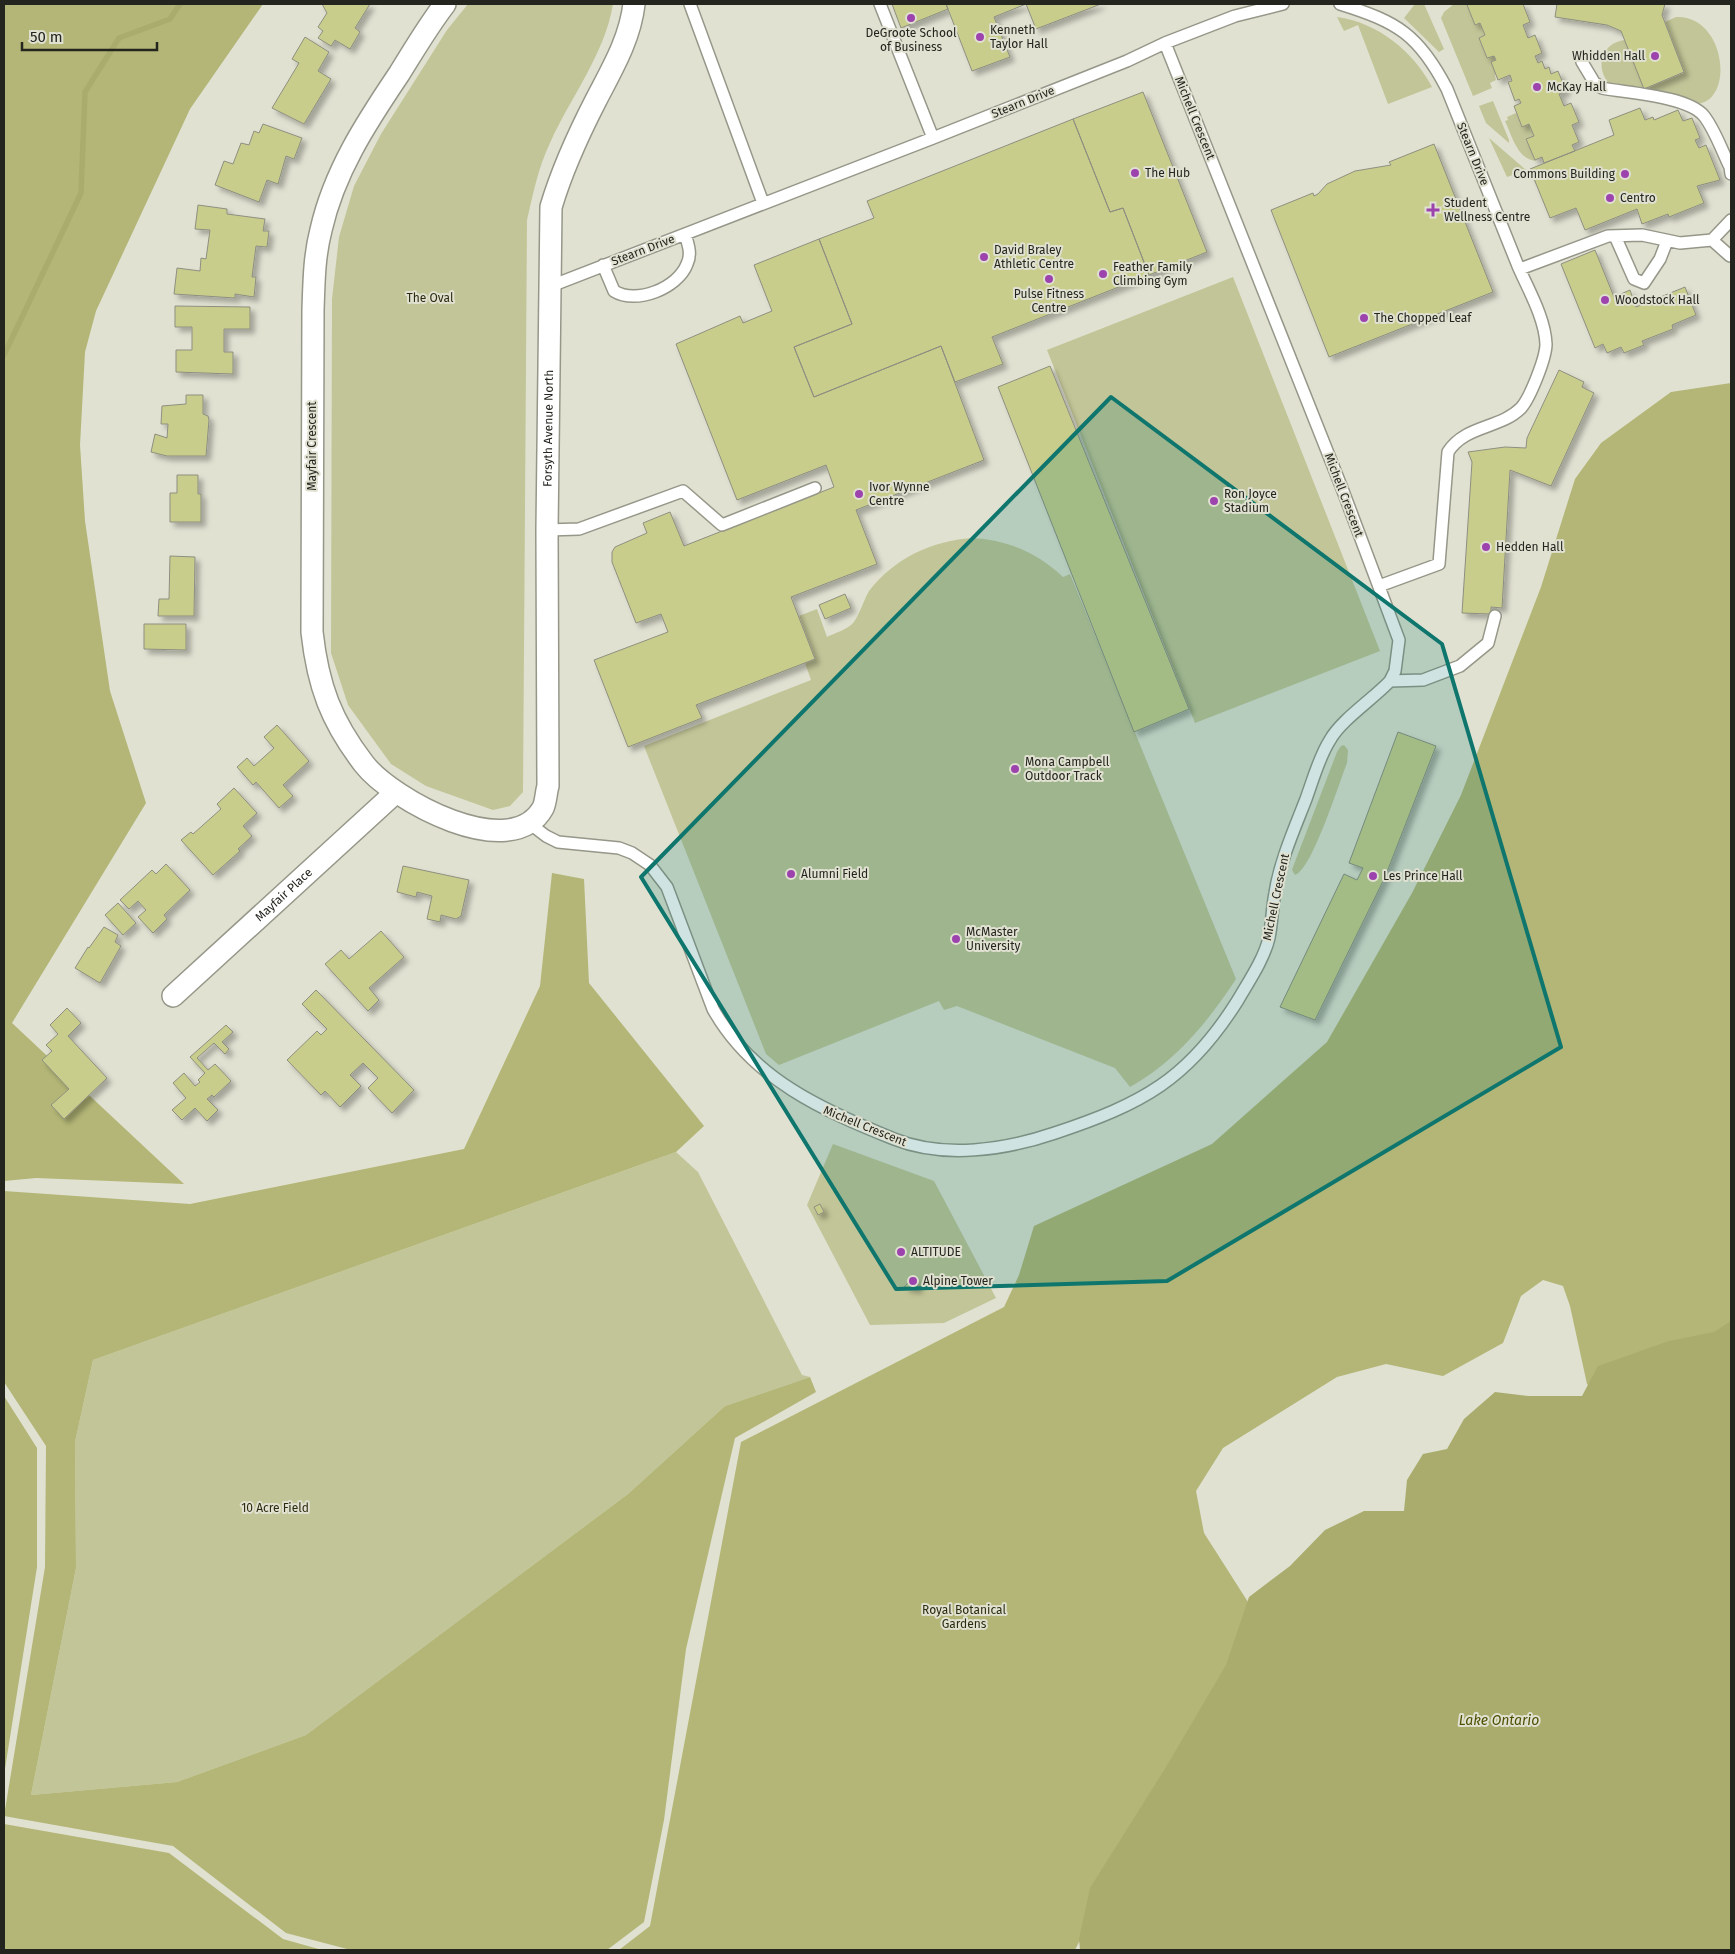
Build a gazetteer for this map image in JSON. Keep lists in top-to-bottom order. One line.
{"streets":{"street":["Forsyth Avenue North","Mayfair Crescent","Mayfair Place"],"lane":["Stearn Drive","Michell Crescent"]},"crossings":[["Stearn Drive","Michell Crescent"],["Stearn Drive","Forsyth Avenue North"],["Michell Crescent","Forsyth Avenue North"],["Michell Crescent","Mayfair Crescent"],["Forsyth Avenue North","Mayfair Crescent"],["Mayfair Crescent","Mayfair Place"]],"water":["Lake Ontario"],"parks":["The Oval","10 Acre Field","Royal Botanical Gardens"],"places":{"other":["DeGroote School of Business","Kenneth Taylor Hall","Whidden Hall","McKay Hall","The Hub","Commons Building","Centro","David Braley Athletic Centre","Feather Family Climbing Gym","Pulse Fitness Centre","Woodstock Hall","The Chopped Leaf","Ivor Wynne Centre","Ron Joyce Stadium","Hedden Hall","Mona Campbell Outdoor Track","Alumni Field","Les Prince Hall","McMaster University","ALTITUDE","Alpine Tower"],"health":["Student Wellness Centre"]},"scale_bar":"50 m"}
